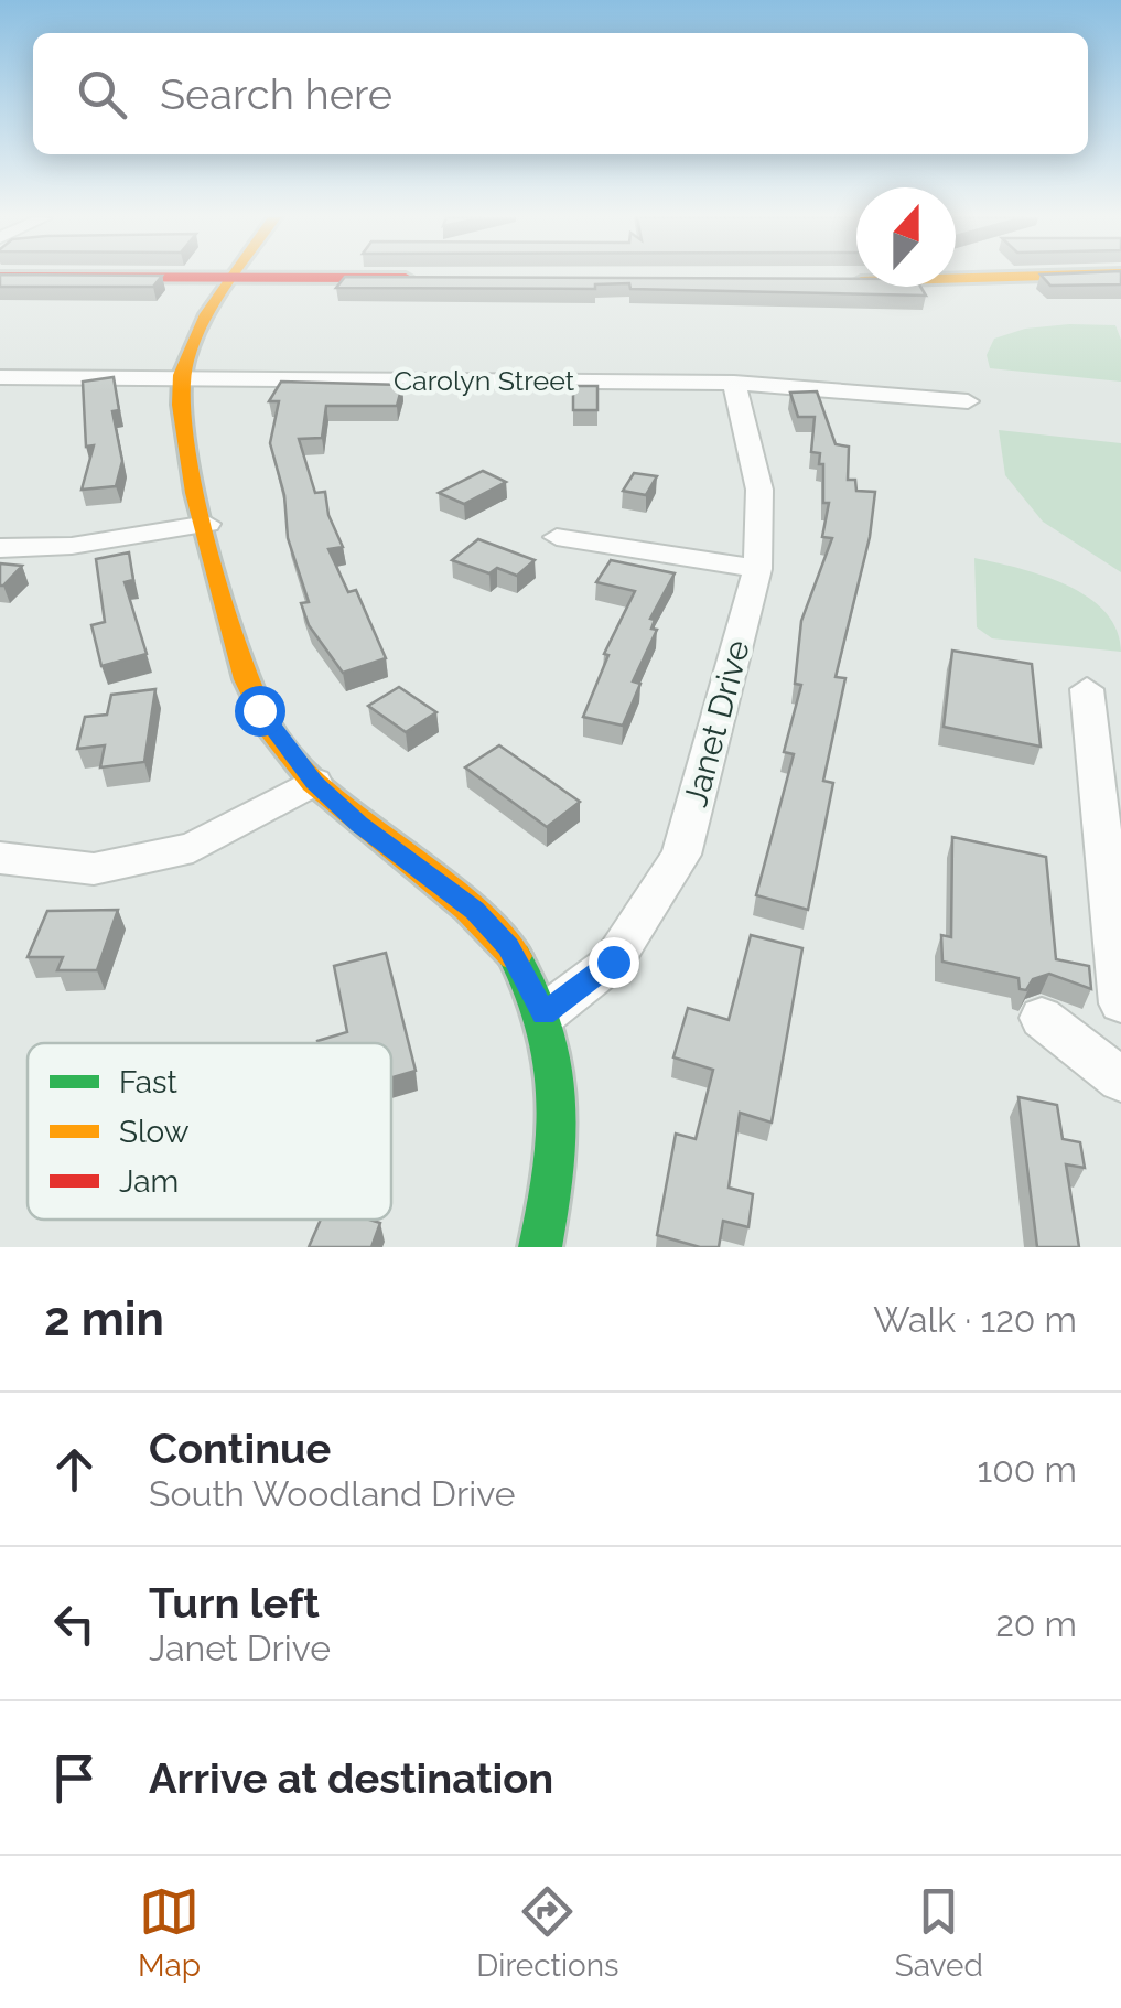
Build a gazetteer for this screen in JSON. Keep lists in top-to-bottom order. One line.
{"streets":{"street":["Carolyn Street","Janet Drive"]},"crossings":[["Carolyn Street","Janet Drive"]],"legend":["Fast","Slow","Jam"],"north":"top","page":{"search":"Search here","heading":["2 min","Walk · 120 m"],"list":[["Continue","South Woodland Drive","100 m"],["Turn left","Janet Drive","20 m"],"Arrive at destination"],"nav":["Map","Directions","Saved"]}}
